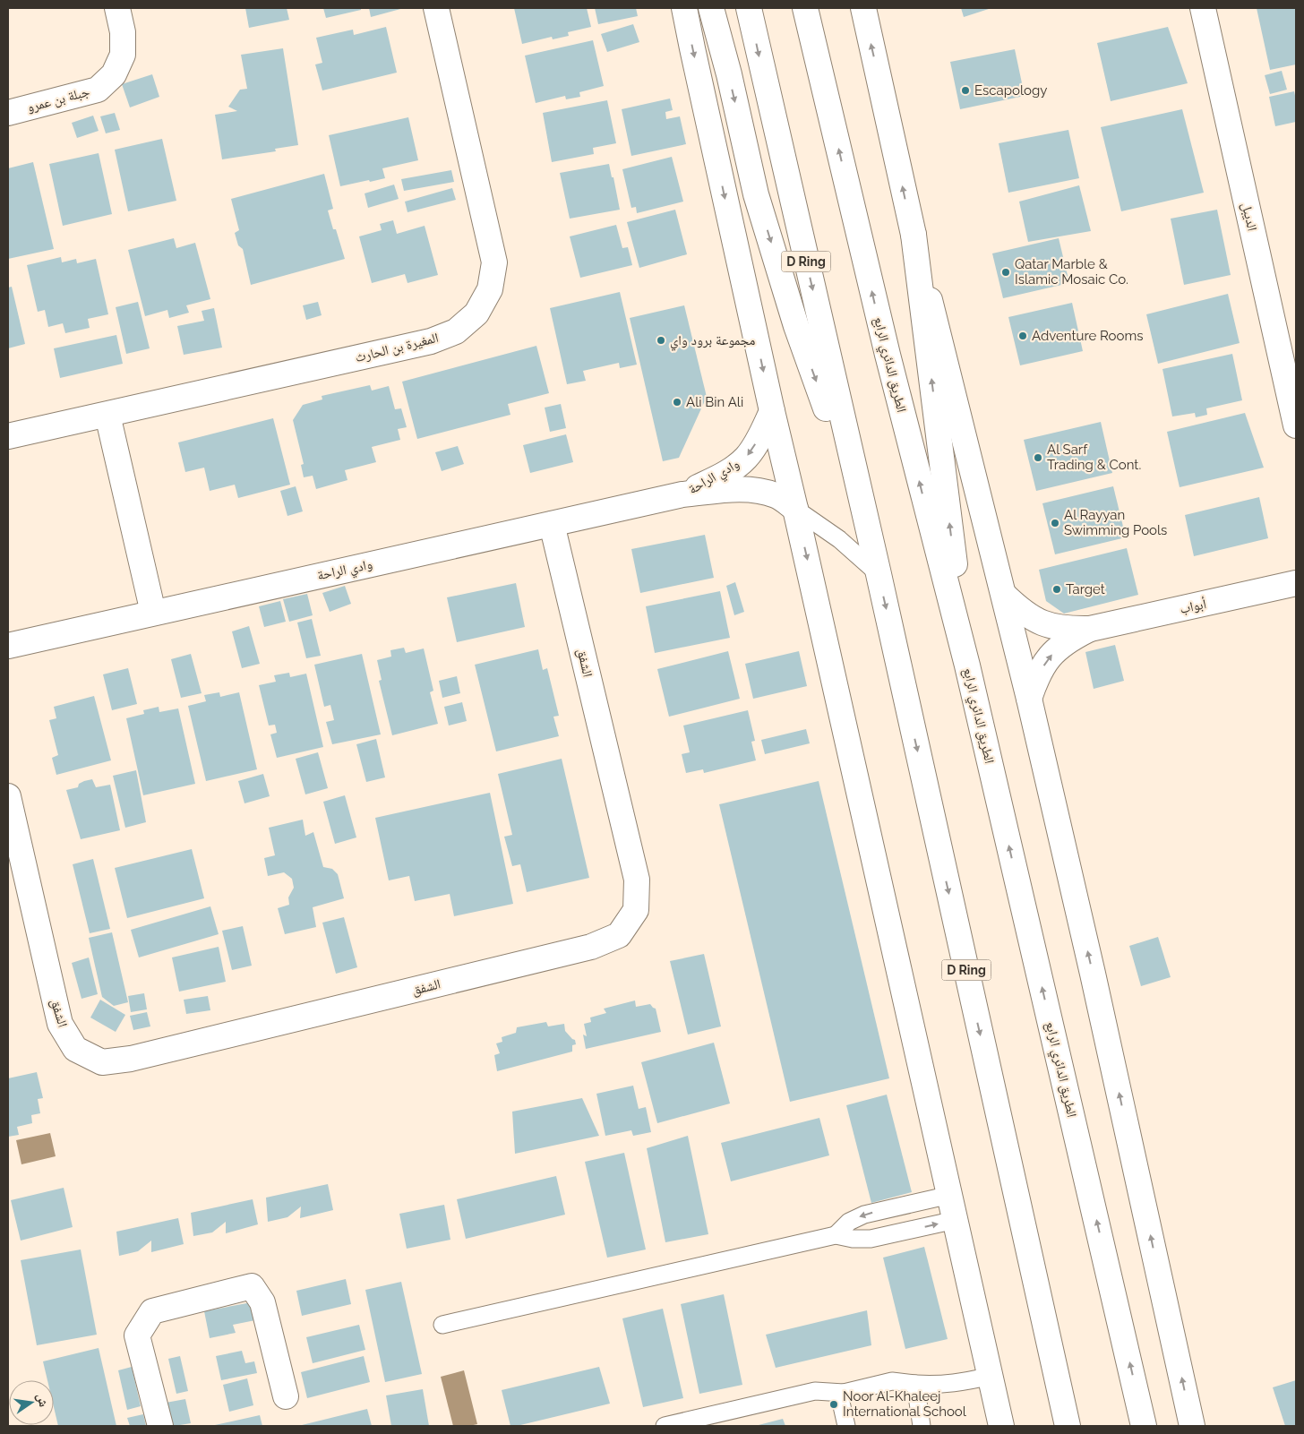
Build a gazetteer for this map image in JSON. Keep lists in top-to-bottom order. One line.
{"streets":{"street":["جبلة بن عمرو","الديبل","D Ring","المغيرة بن الحارث","الطريق الدائري الرابع","وادي الراحة","أبواب","الشفق"]},"crossings":[["وادي الراحة","الشفق"]],"places":["Escapology","Qatar Marble & Islamic Mosaic Co.","Adventure Rooms","مجموعة برود واي","Ali Bin Ali","Al Sarf Trading & Cont.","Al Rayyan Swimming Pools","Target","Noor Al-Khaleej International School"],"north":"right"}
